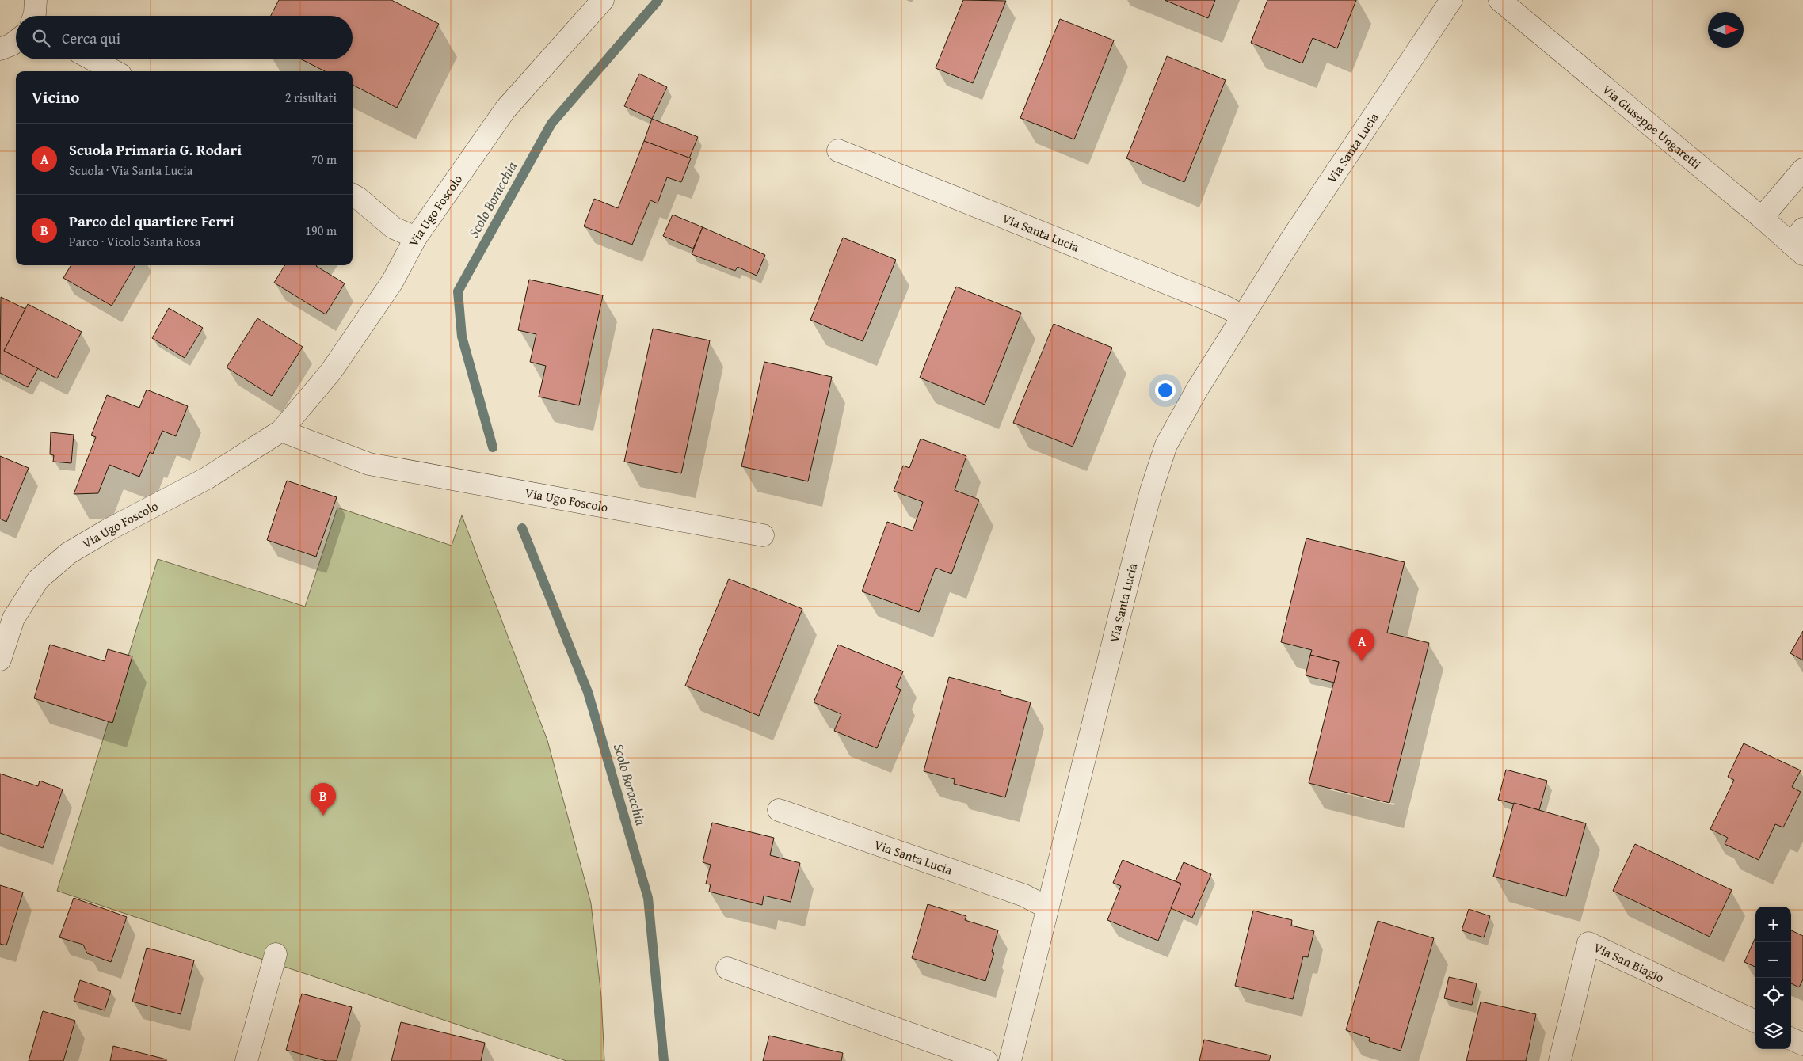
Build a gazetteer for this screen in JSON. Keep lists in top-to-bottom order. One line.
{"streets":{"street":["Via Giuseppe Ungaretti","Via Santa Lucia","Via Ugo Foscolo","Via San Biagio"]},"water":["Scolo Boracchia"],"north":"right","page":{"search":"Cerca qui","heading":["Vicino","2 risultati"],"list":[{"mark":"A","name":"Scuola Primaria G. Rodari","note":"Scuola · Via Santa Lucia","value":"70 m"},{"mark":"B","name":"Parco del quartiere Ferri","note":"Parco · Vicolo Santa Rosa","value":"190 m"}],"pins":["A","B"],"map_buttons":["+","−"]}}
